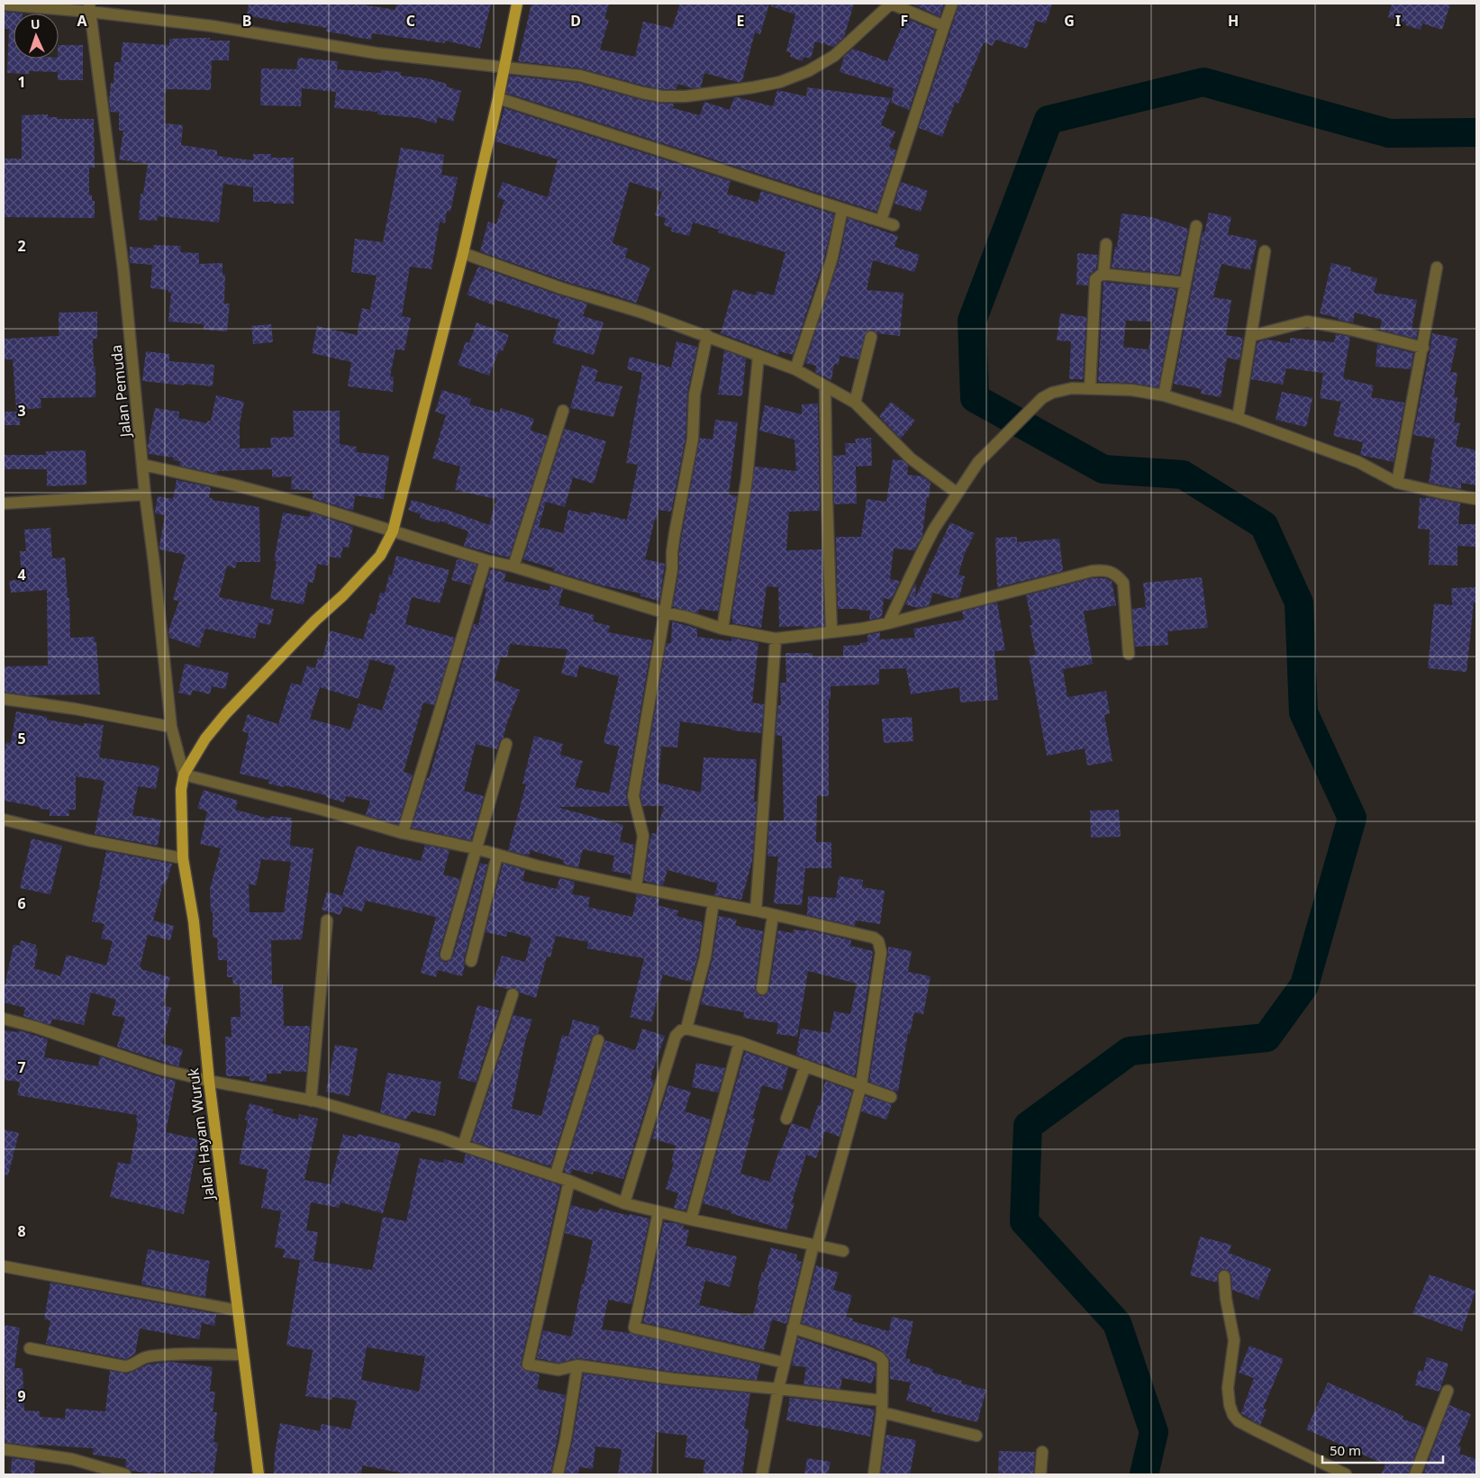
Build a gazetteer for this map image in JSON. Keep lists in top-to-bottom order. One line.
{"streets":{"main road":["Jalan Hayam Wuruk"],"street":["Jalan Pemuda"]},"crossings":[["Jalan Pemuda","Jalan Hayam Wuruk"]],"scale_bar":"50 m","north":"top","grid":{"columns":["A","B","C","D","E","F","G","H","I"],"rows":["1","2","3","4","5","6","7","8","9"]}}
